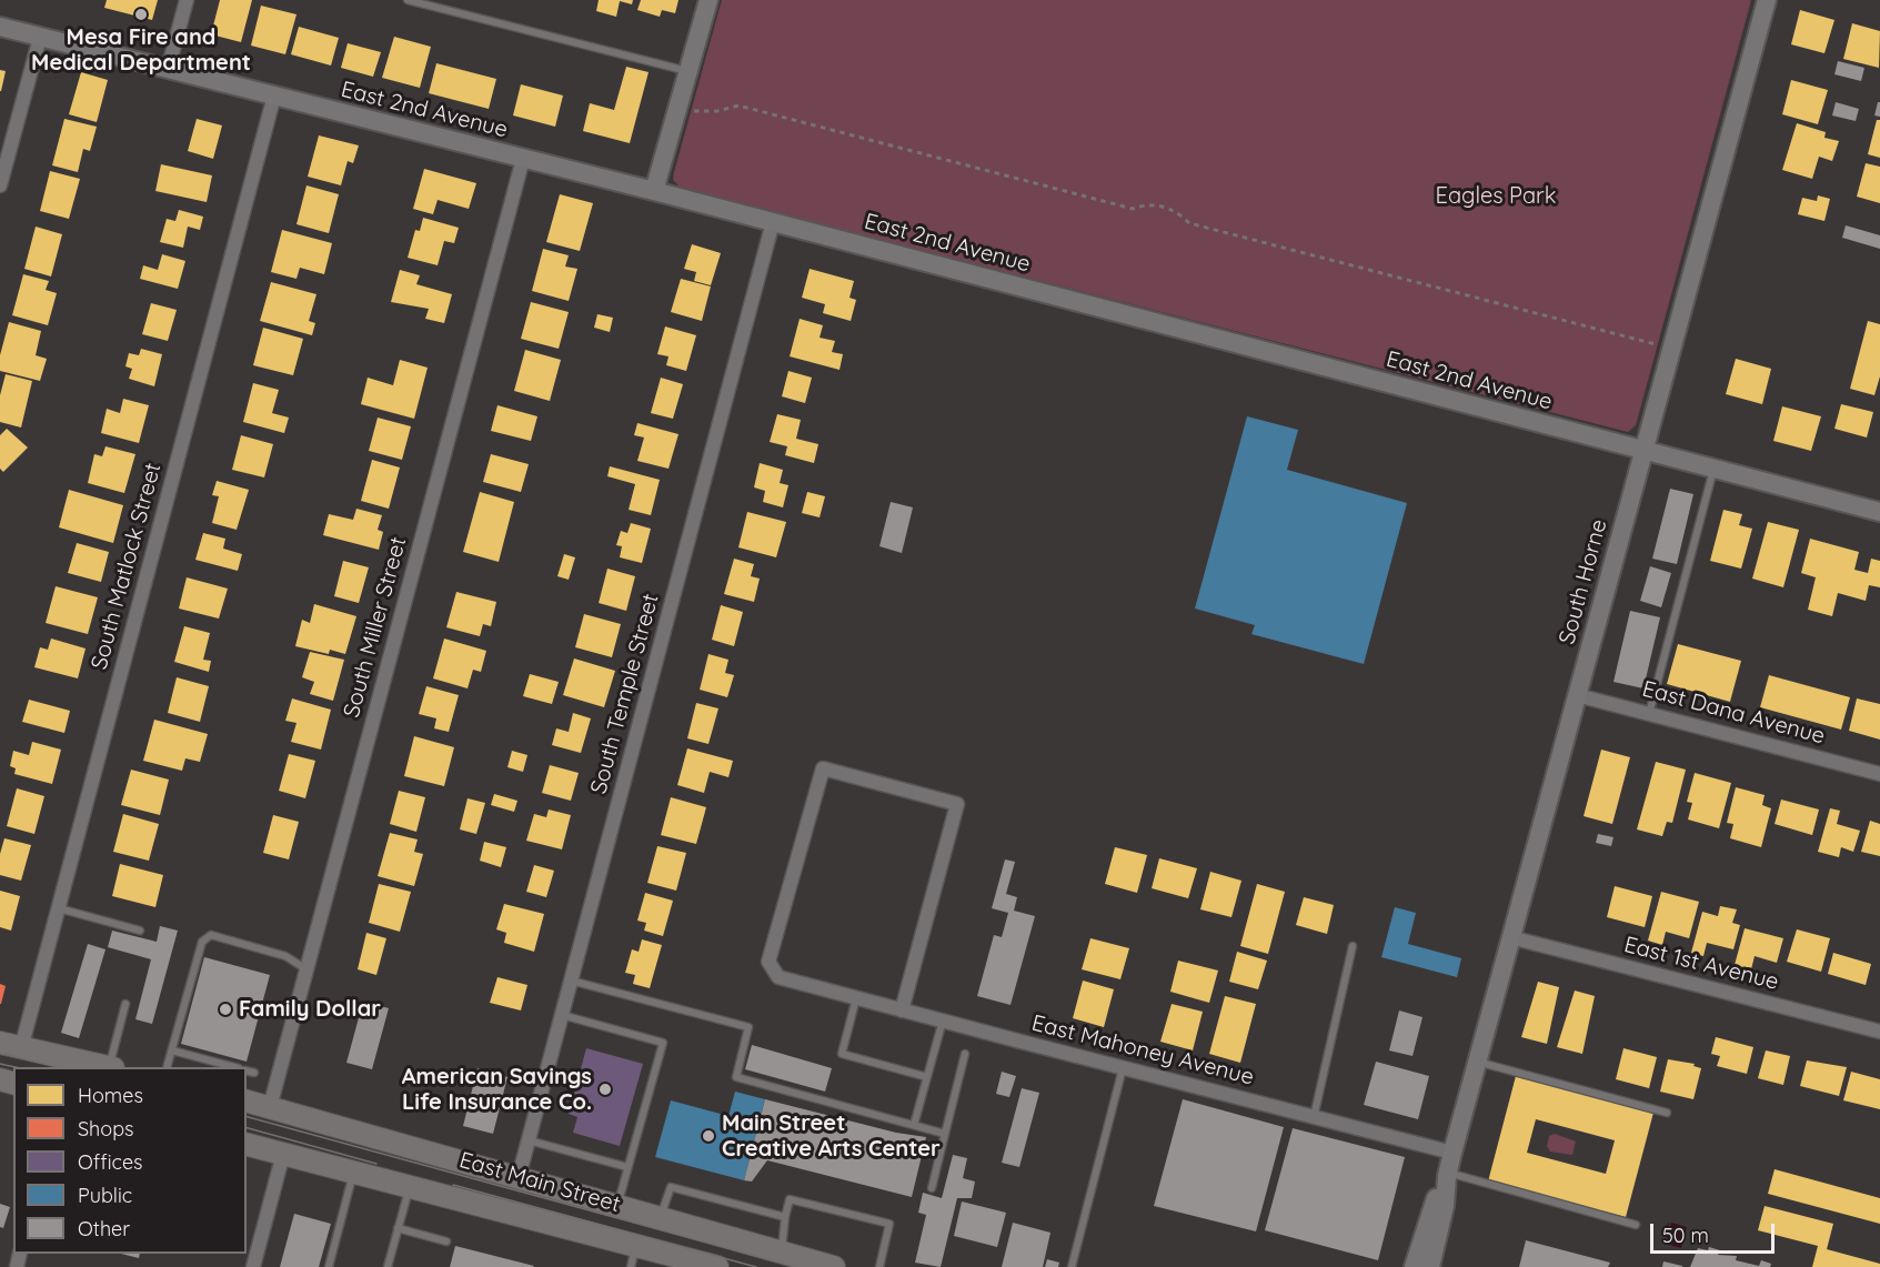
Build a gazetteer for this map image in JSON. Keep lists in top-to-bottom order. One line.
{"streets":{"main road":["East Main Street"],"street":["East 2nd Avenue","South Matlock Street","South Horne","South Miller Street","South Temple Street","East Dana Avenue","East 1st Avenue","East Mahoney Avenue"]},"crossings":[["East 2nd Avenue","South Matlock Street"],["East 2nd Avenue","South Horne"],["East 2nd Avenue","South Miller Street"],["East 2nd Avenue","South Temple Street"],["South Horne","East Dana Avenue"],["South Horne","East 1st Avenue"],["South Horne","East Mahoney Avenue"],["South Miller Street","East Main Street"],["South Temple Street","East Main Street"]],"parks":["Eagles Park"],"places":["Mesa Fire and Medical Department","Family Dollar","American Savings Life Insurance Co.","Main Street Creative Arts Center"],"legend":["Homes","Shops","Offices","Public","Other"],"scale_bar":"50 m"}
